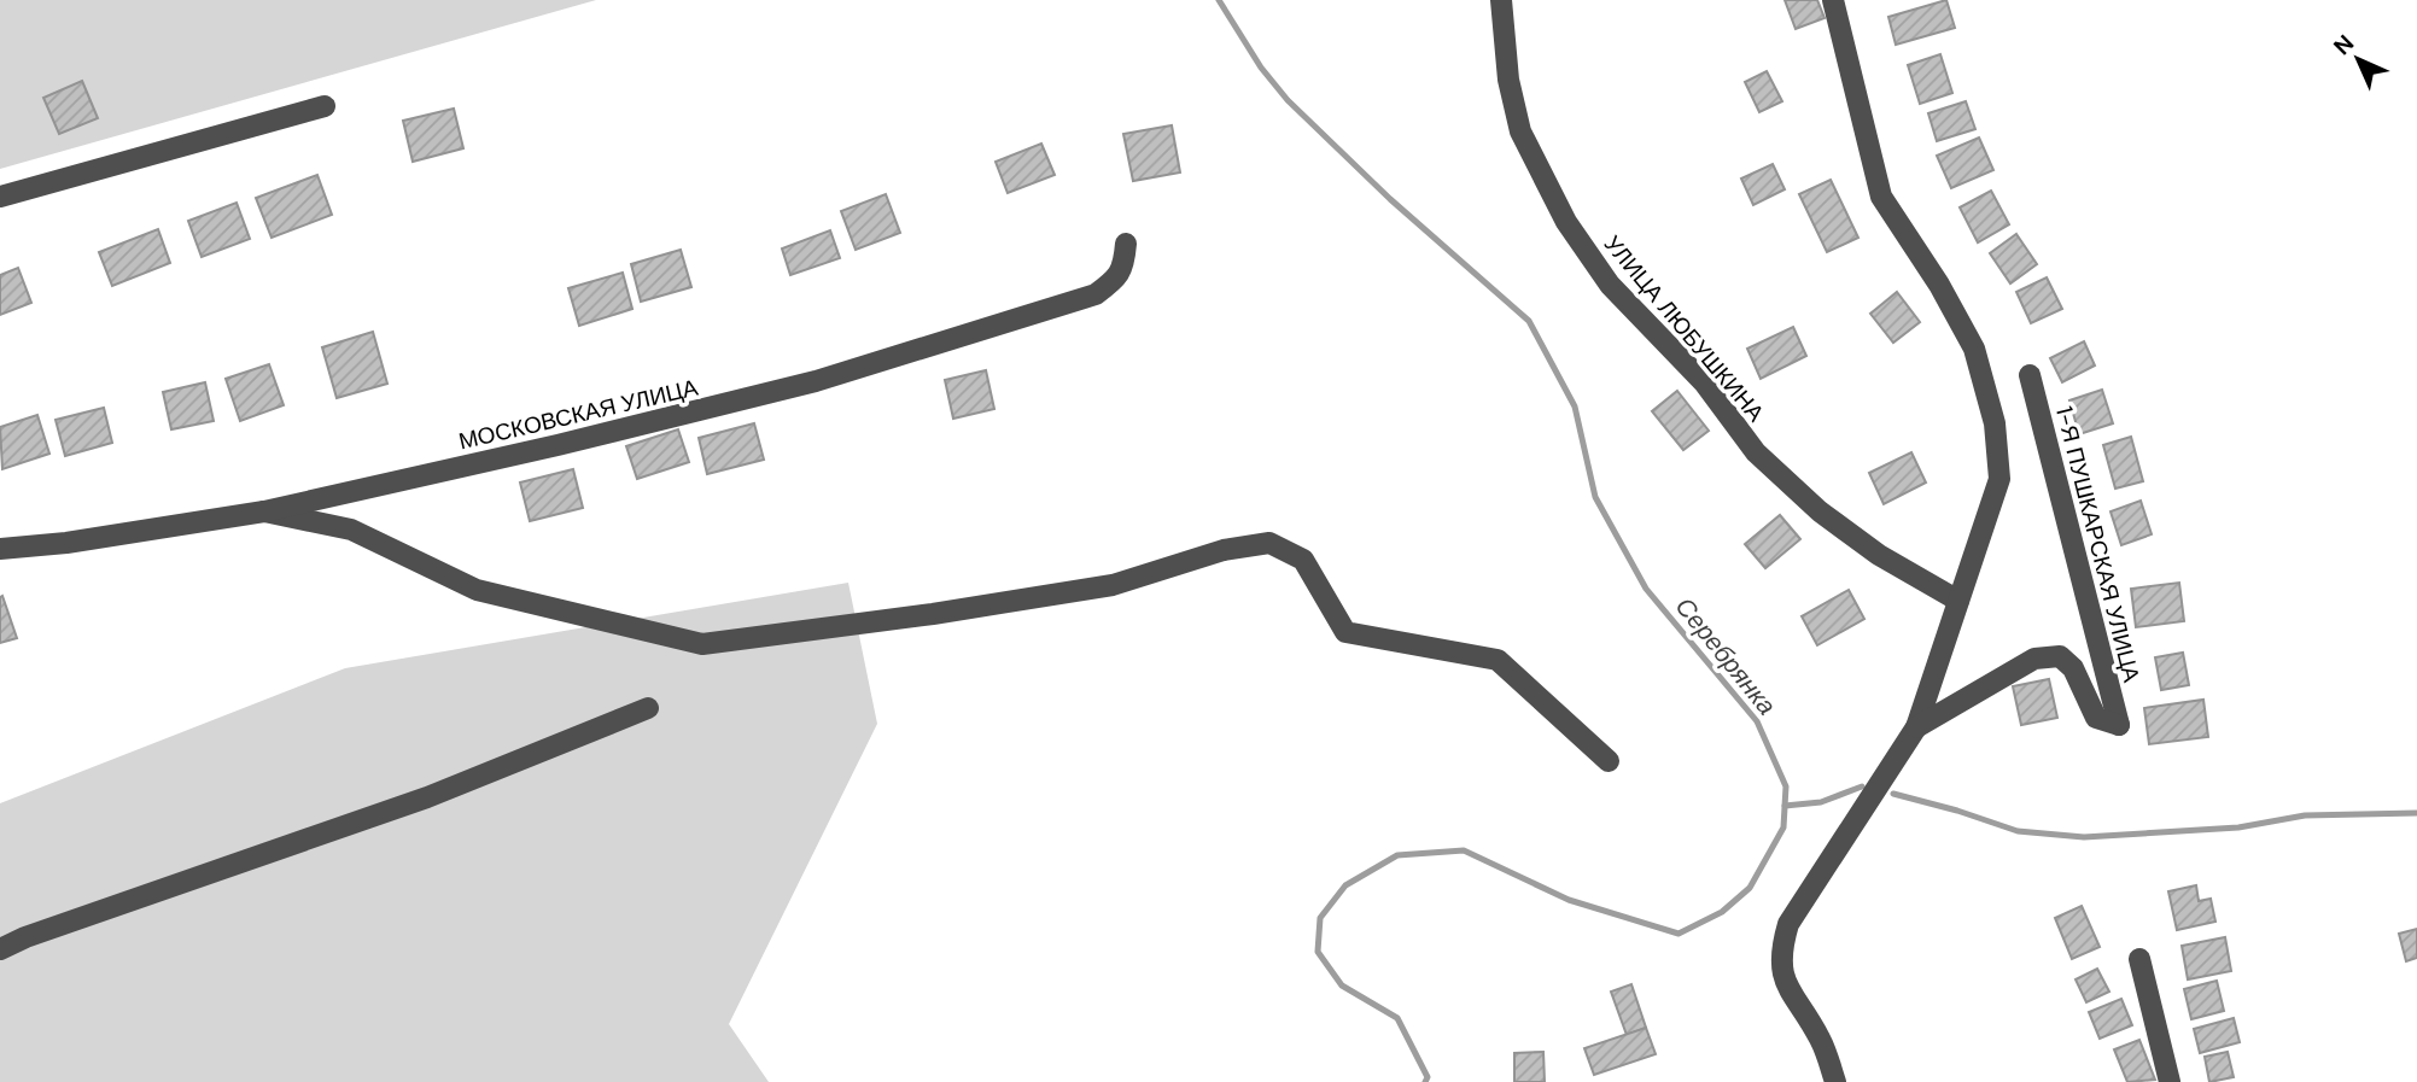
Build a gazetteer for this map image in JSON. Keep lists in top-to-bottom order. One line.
{"streets":{"street":["УЛИЦА ЛЮБУШКИНА","МОСКОВСКАЯ УЛИЦА","1-Я ПУШКАРСКАЯ УЛИЦА"]},"water":["Серебрянка"],"north":"top left"}
